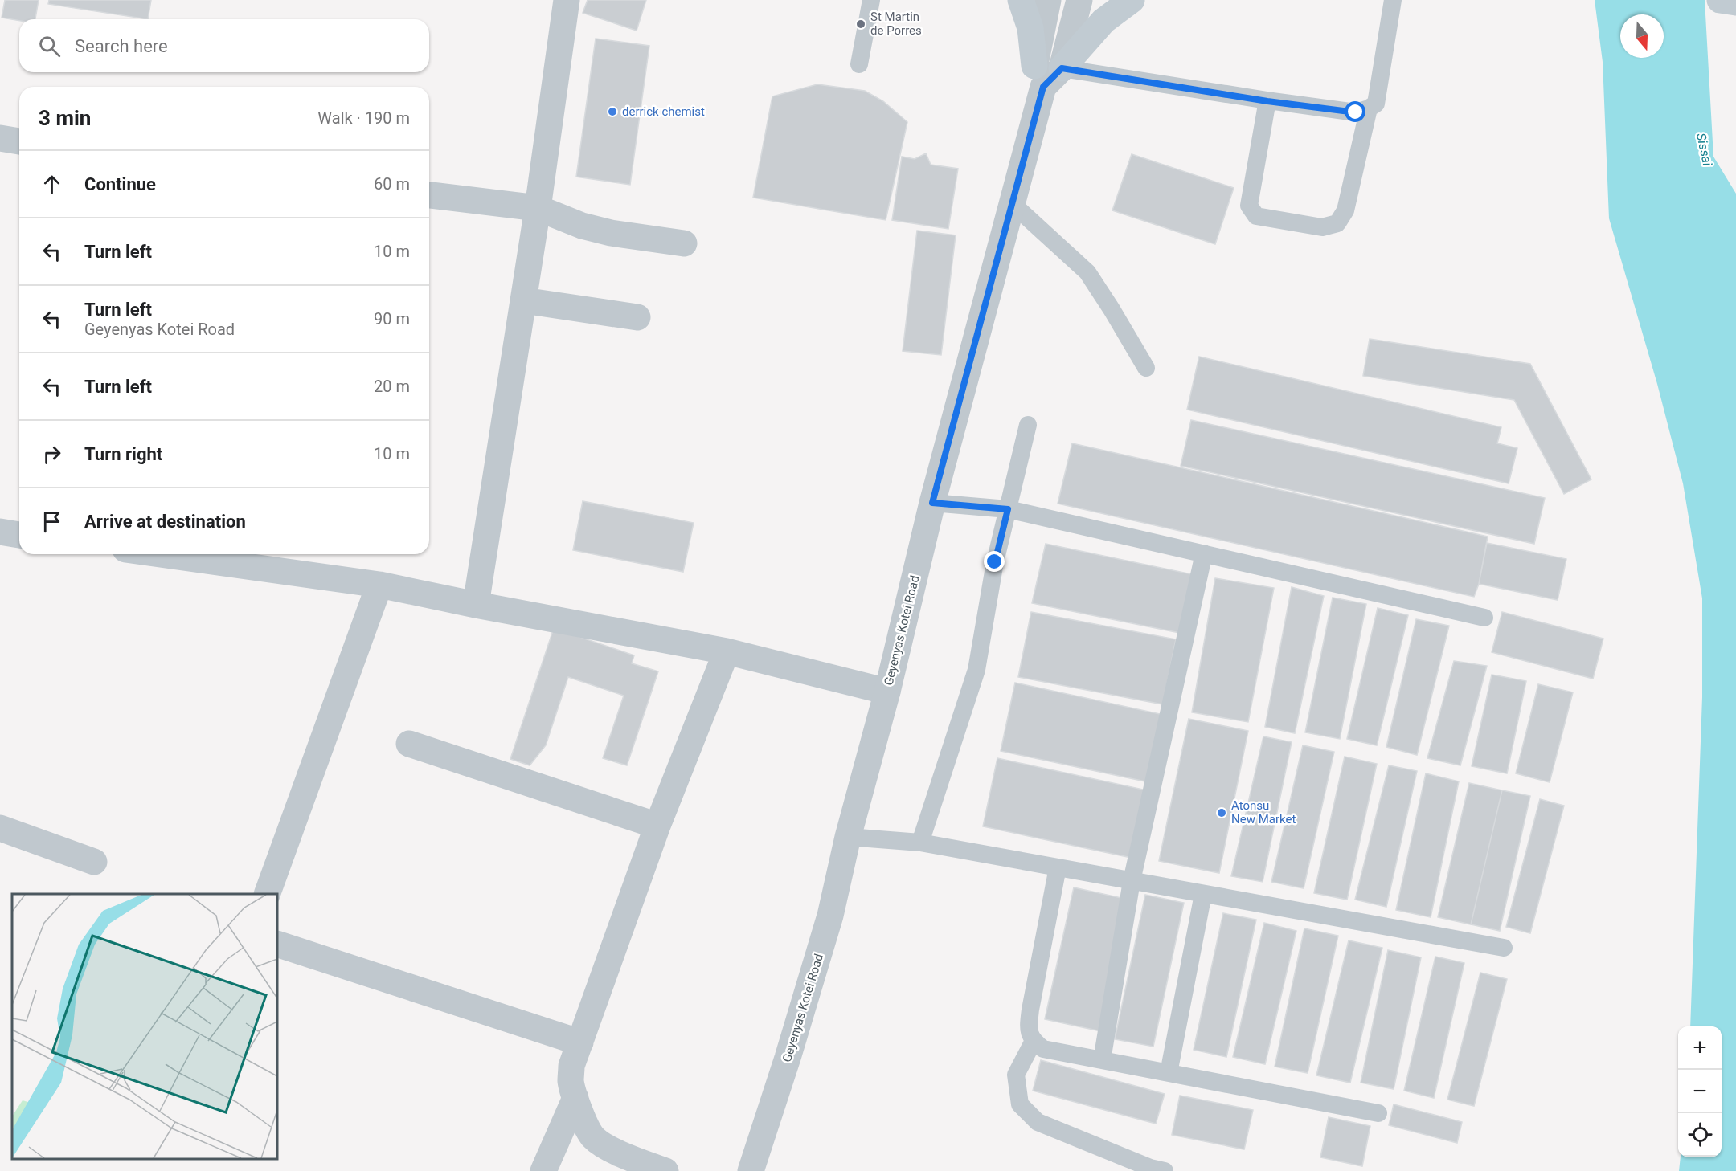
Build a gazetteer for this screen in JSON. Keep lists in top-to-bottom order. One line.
{"streets":{"street":["Geyenyas Kotei Road"]},"water":["Sissai"],"places":["St Martin de Porres","derrick chemist","Atonsu New Market"],"north":"bottom","page":{"search":"Search here","heading":["3 min","Walk · 190 m"],"list":[["Continue","60 m"],["Turn left","10 m"],["Turn left","Geyenyas Kotei Road","90 m"],["Turn left","20 m"],["Turn right","10 m"],"Arrive at destination"],"map_buttons":["+","−"]}}
